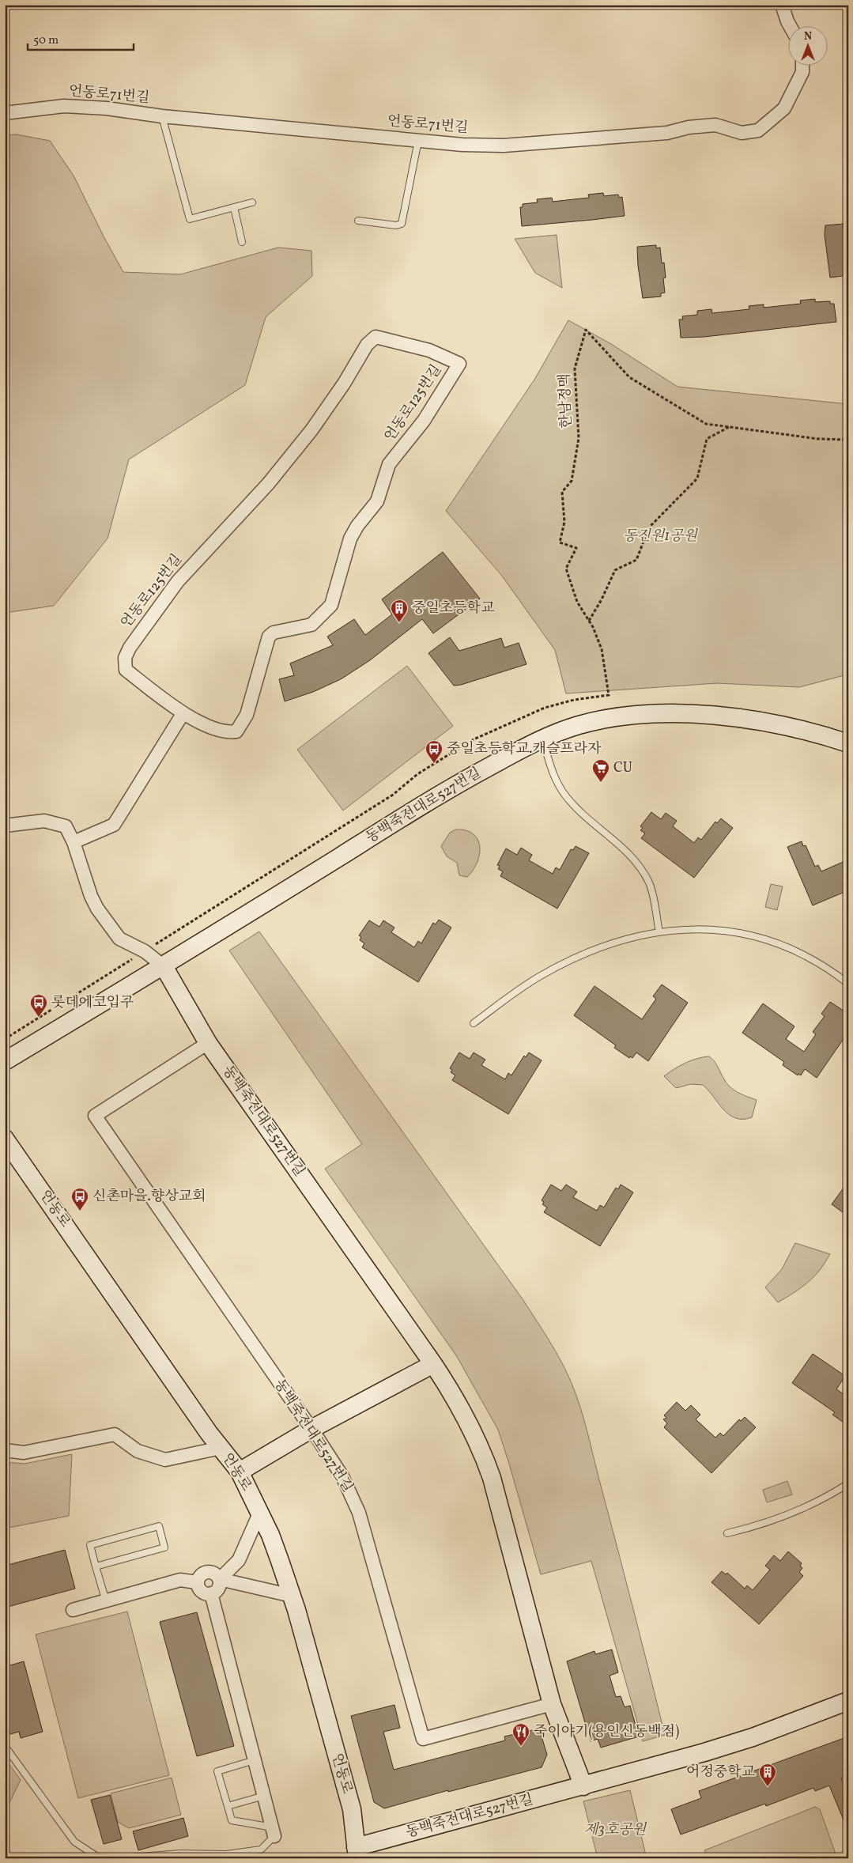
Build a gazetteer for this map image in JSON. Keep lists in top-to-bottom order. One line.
{"streets":{"street":["언동로71번길","언동로125번길","동백죽전대로527번길","언동로"],"path":["한남정맥"]},"crossings":[["동백죽전대로527번길","언동로"]],"parks":["동진원1공원","제3호공원"],"places":{"building":["중일초등학교","어정중학교"],"bus stop":["중일초등학교.캐슬프라자","롯데에코입구","신촌마을.향상교회"],"supermarket":["CU"],"restaurant":["죽이야기(용인신동백점)"]},"scale_bar":"50 m","north":"top"}
